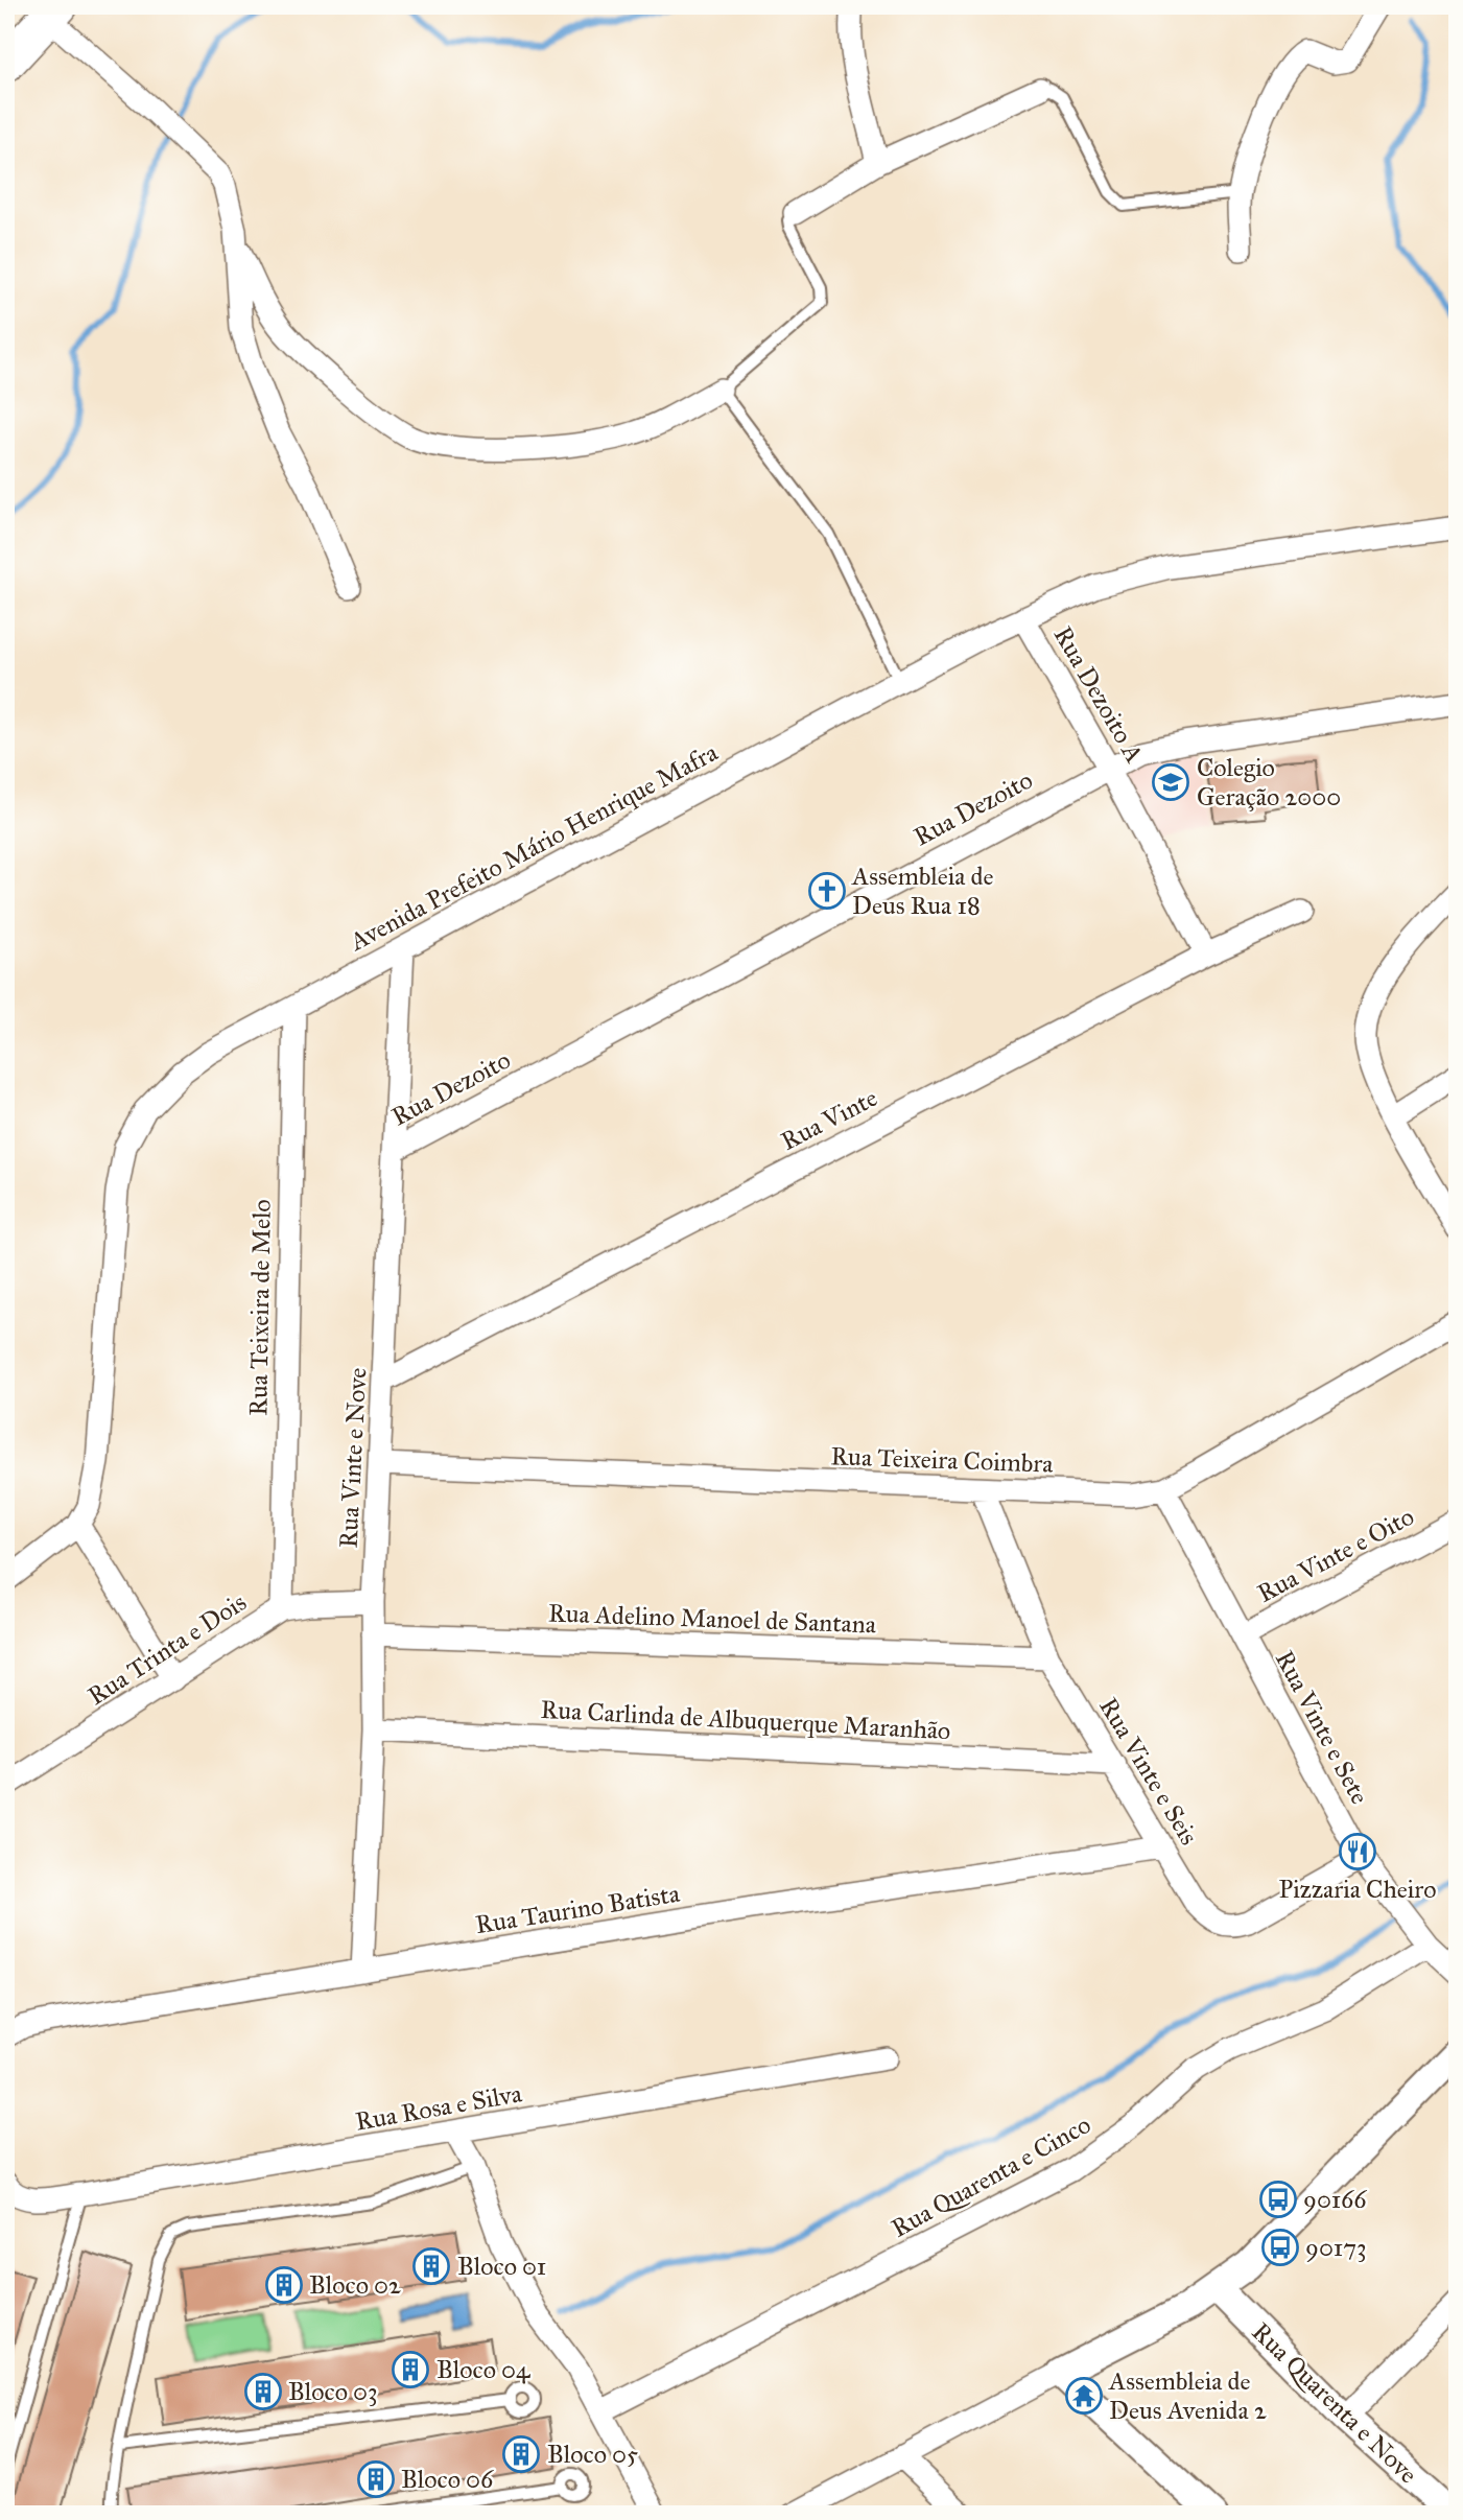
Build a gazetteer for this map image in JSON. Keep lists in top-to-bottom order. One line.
{"streets":{"street":["Rua Dezoito A","Rua Dezoito","Avenida Prefeito Mário Henrique Mafra","Rua Vinte","Rua Teixeira de Melo","Rua Vinte e Nove","Rua Teixeira Coimbra","Rua Vinte e Oito","Rua Adelino Manoel de Santana","Rua Trinta e Dois","Rua Carlinda de Albuquerque Maranhão","Rua Vinte e Sete","Rua Vinte e Seis","Rua Taurino Batista","Rua Rosa e Silva","Rua Quarenta e Cinco","Rua Quarenta e Nove"]},"crossings":[["Rua Dezoito A","Rua Dezoito"],["Rua Dezoito A","Avenida Prefeito Mário Henrique Mafra"],["Rua Dezoito A","Rua Vinte"],["Rua Dezoito","Rua Vinte e Nove"],["Avenida Prefeito Mário Henrique Mafra","Rua Teixeira de Melo"],["Avenida Prefeito Mário Henrique Mafra","Rua Vinte e Nove"],["Rua Vinte","Rua Vinte e Nove"],["Rua Teixeira de Melo","Rua Trinta e Dois"],["Rua Vinte e Nove","Rua Teixeira Coimbra"],["Rua Vinte e Nove","Rua Adelino Manoel de Santana"],["Rua Vinte e Nove","Rua Trinta e Dois"],["Rua Vinte e Nove","Rua Carlinda de Albuquerque Maranhão"],["Rua Vinte e Nove","Rua Taurino Batista"],["Rua Teixeira Coimbra","Rua Vinte e Sete"],["Rua Teixeira Coimbra","Rua Vinte e Seis"],["Rua Vinte e Oito","Rua Vinte e Sete"],["Rua Adelino Manoel de Santana","Rua Vinte e Seis"],["Rua Carlinda de Albuquerque Maranhão","Rua Vinte e Seis"],["Rua Vinte e Sete","Rua Vinte e Seis"],["Rua Vinte e Sete","Rua Quarenta e Cinco"],["Rua Vinte e Seis","Rua Taurino Batista"]],"places":{"school or university":["Colegio Geração 2000"],"church":["Assembleia de Deus Rua 18"],"restaurant":["Pizzaria Cheiro"],"bus stop":["90166","90173"],"building":["Bloco 01","Bloco 02","Bloco 04","Bloco 03","Bloco 05","Bloco 06"],"temple":["Assembleia de Deus Avenida 2"]}}
